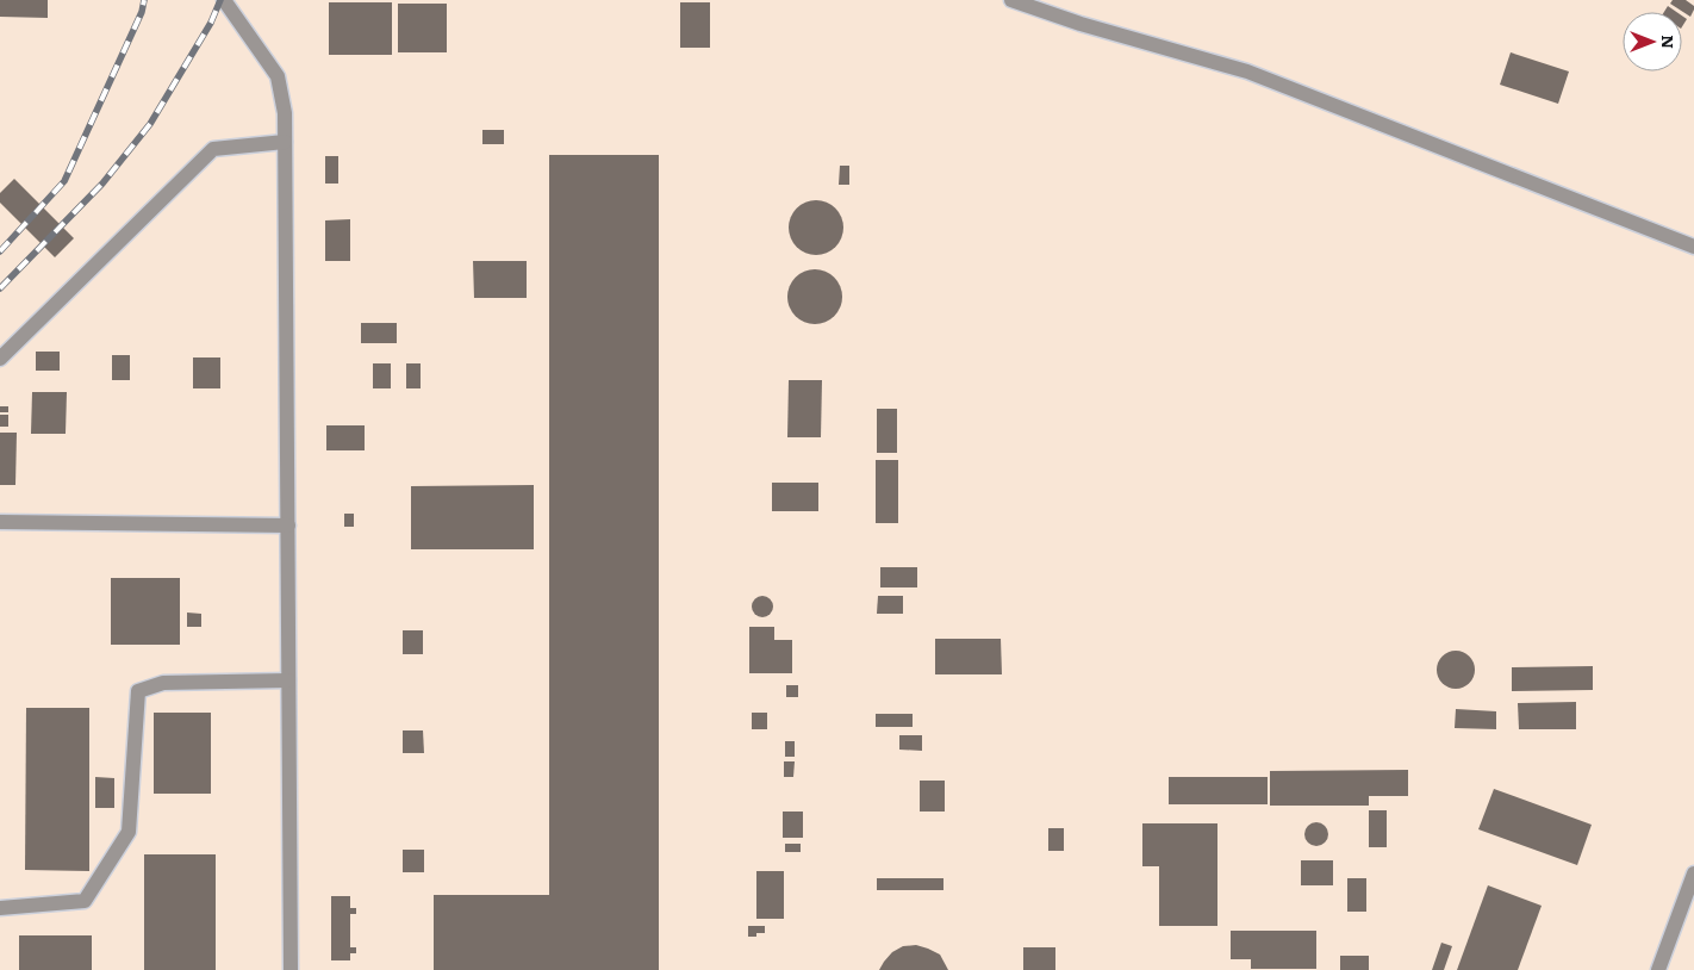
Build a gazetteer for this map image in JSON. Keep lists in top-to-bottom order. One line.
{"north":"right"}
